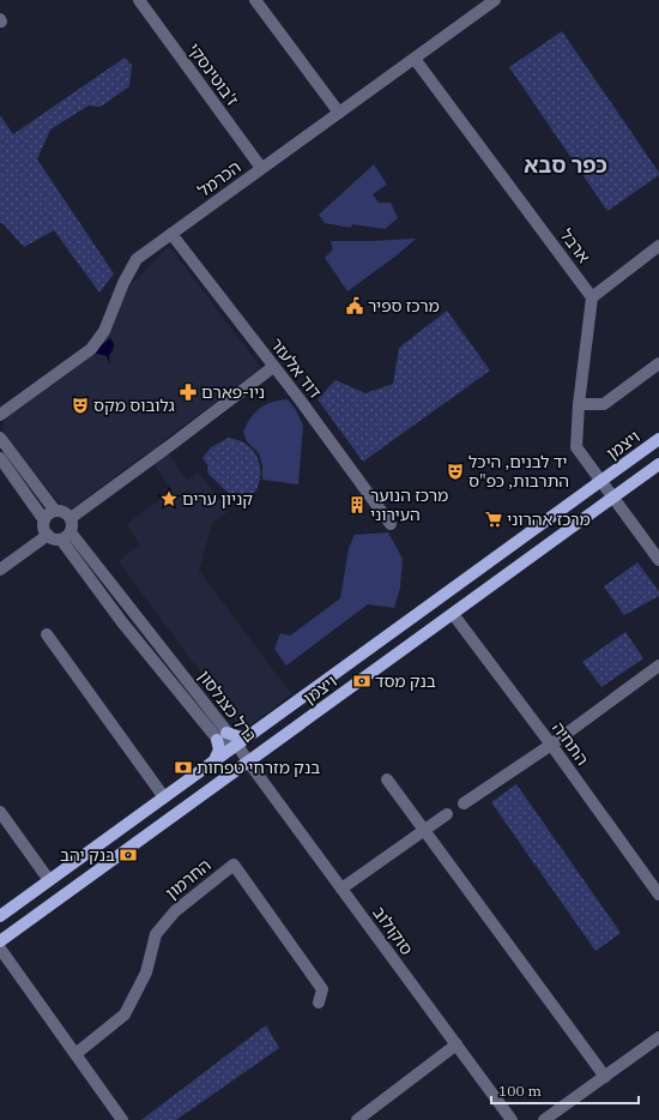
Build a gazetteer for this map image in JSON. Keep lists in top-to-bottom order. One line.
{"streets":{"main road":["ויצמן"],"street":["ז'בוטינסקי","הכרמל","ארבל","דוד אלעזר","ברל כצנלסון","התחיה","החרמון","סוקולוב"]},"crossings":[["ז'בוטינסקי","הכרמל"],["הכרמל","ארבל"],["הכרמל","דוד אלעזר"],["ויצמן","ברל כצנלסון"],["ויצמן","התחיה"],["ויצמן","סוקולוב"],["ברל כצנלסון","סוקולוב"]],"districts":["כפר סבא"],"places":{"public building":["מרכז ספיר"],"pharmacy":["ניו-פארם"],"theatre":["גלובוס מקס","יד לבנים, היכל התרבות, כפ\"ס"],"place":["קניון ערים"],"building":["מרכז הנוער העירוני"],"supermarket":["מרכז אהרוני"],"bank":["בנק מסד","בנק מזרחי טפחות","בנק יהב"]},"scale_bar":"100 m"}
